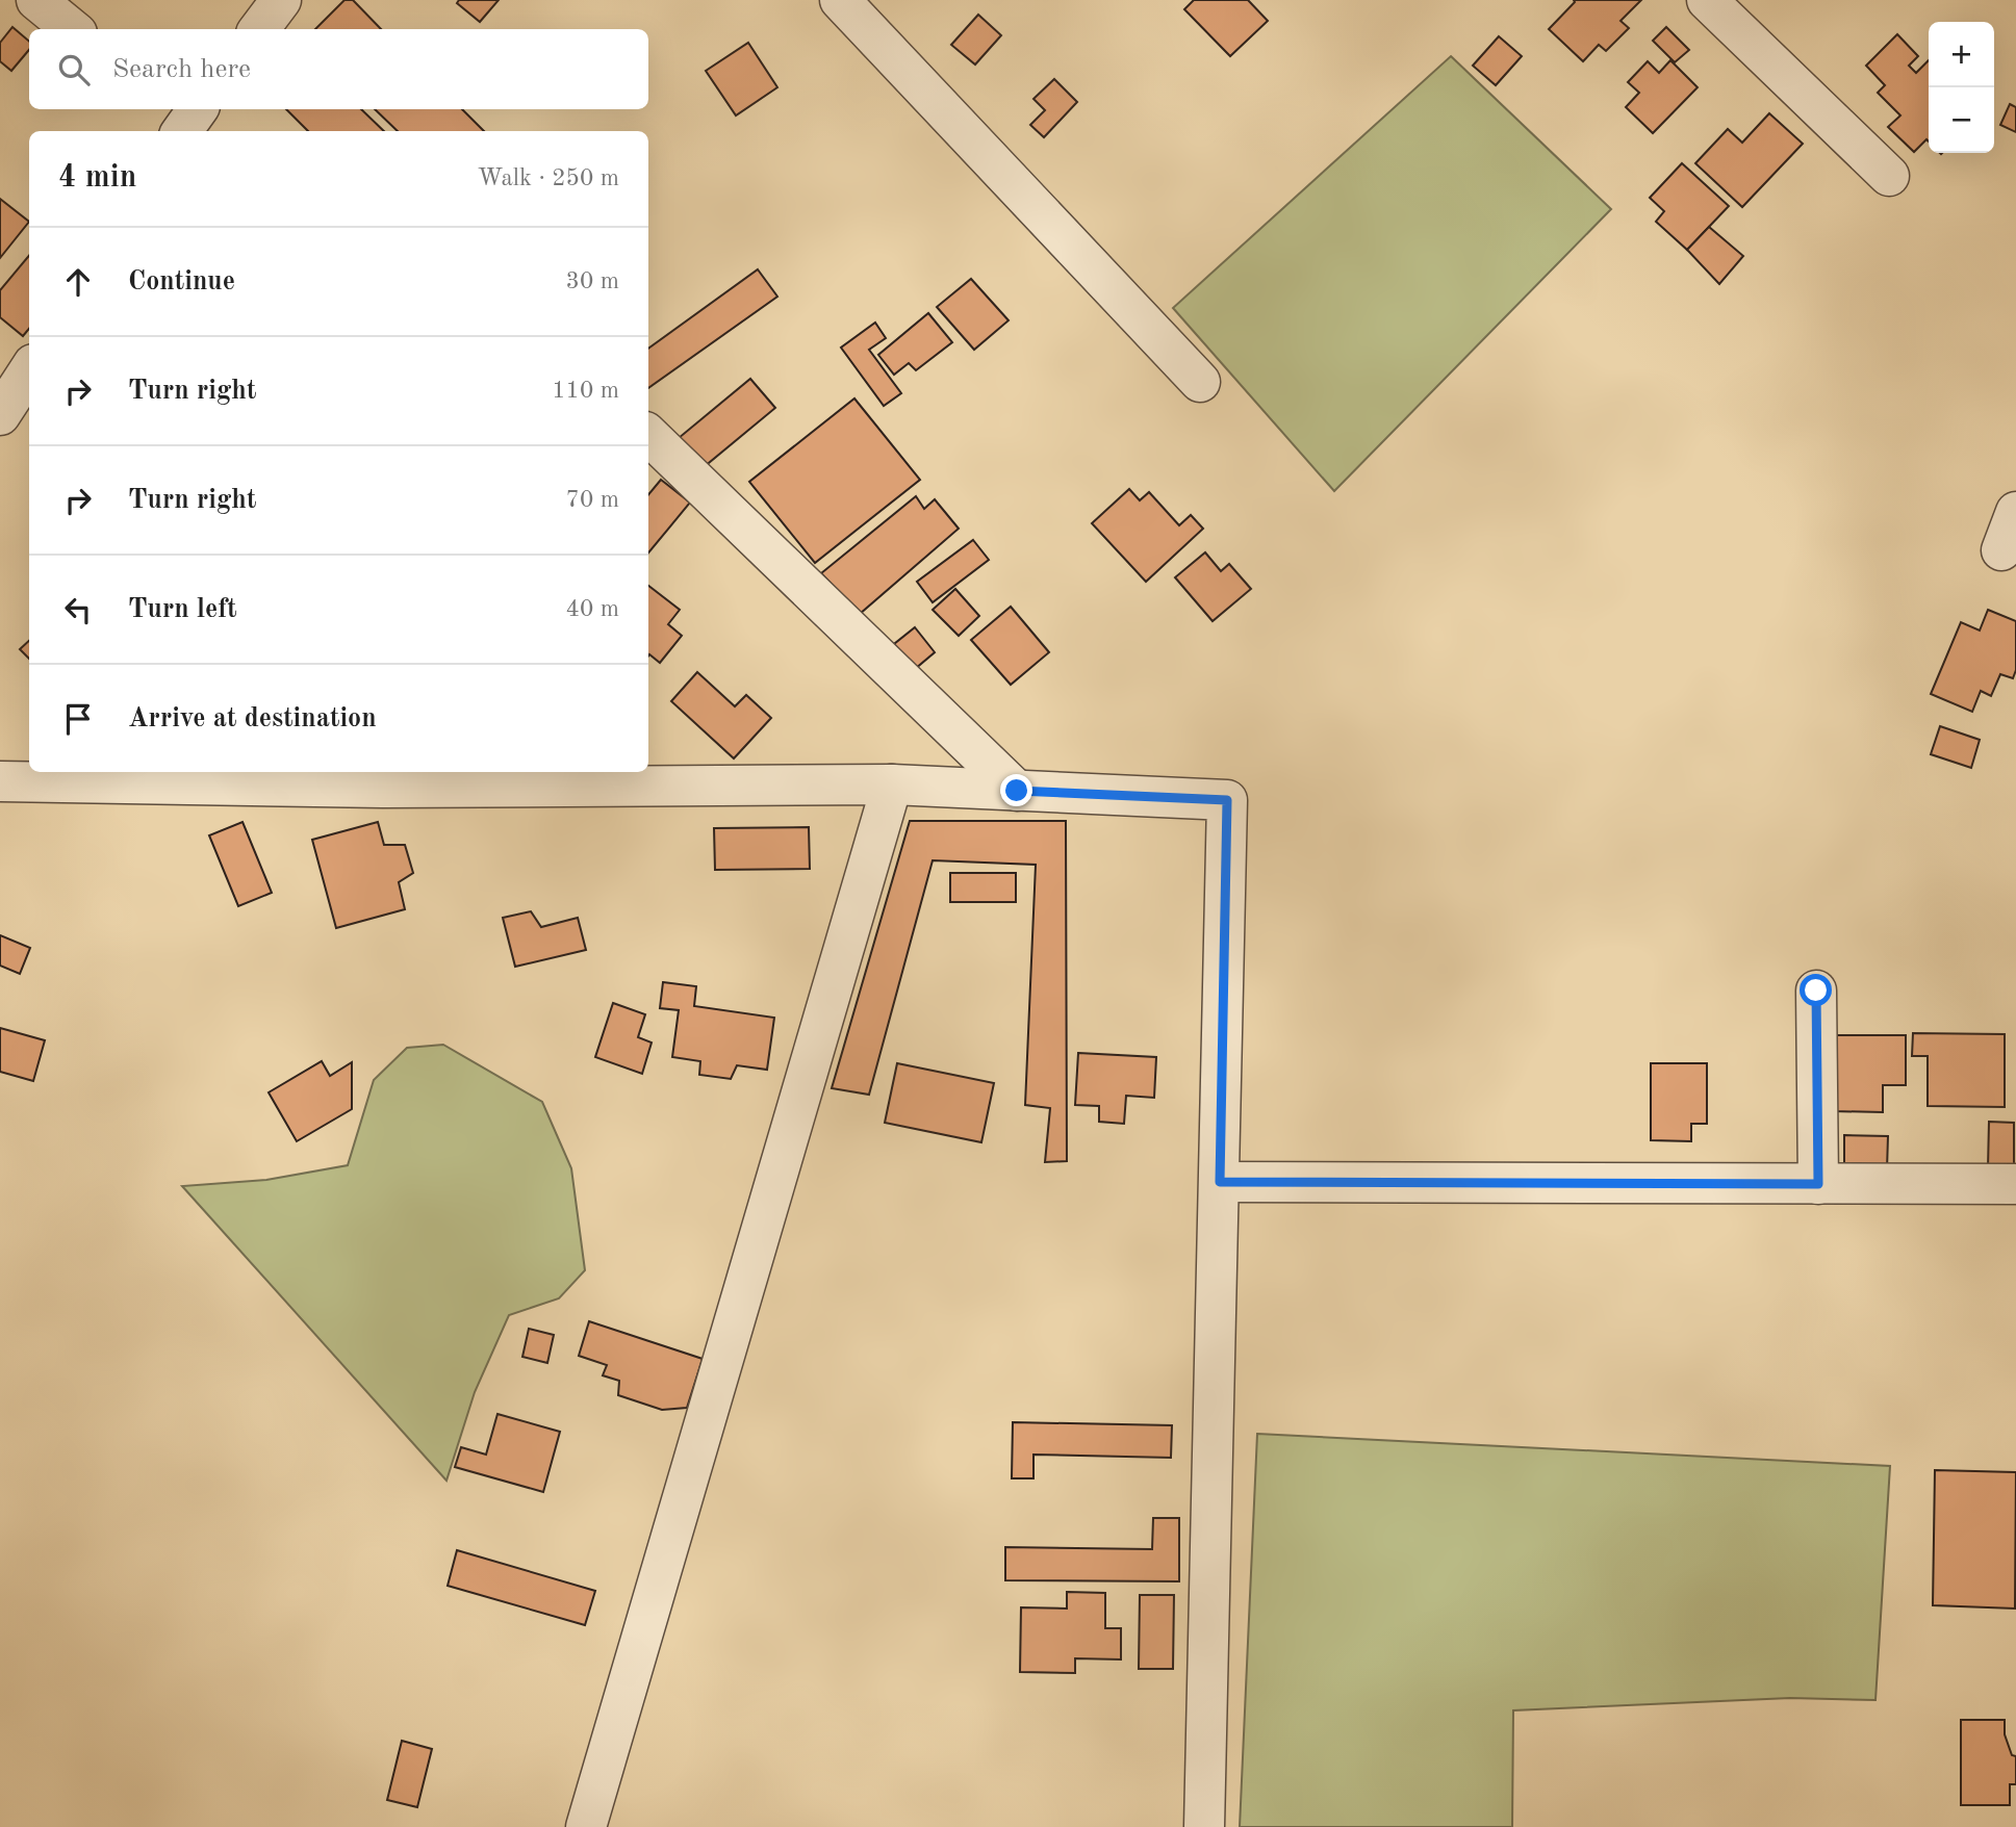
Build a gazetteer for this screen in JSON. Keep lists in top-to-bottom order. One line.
{"page":{"map_buttons":["+","−"],"search":"Search here","heading":["4 min","Walk · 250 m"],"list":[["Continue","30 m"],["Turn right","110 m"],["Turn right","70 m"],["Turn left","40 m"],"Arrive at destination"]}}
